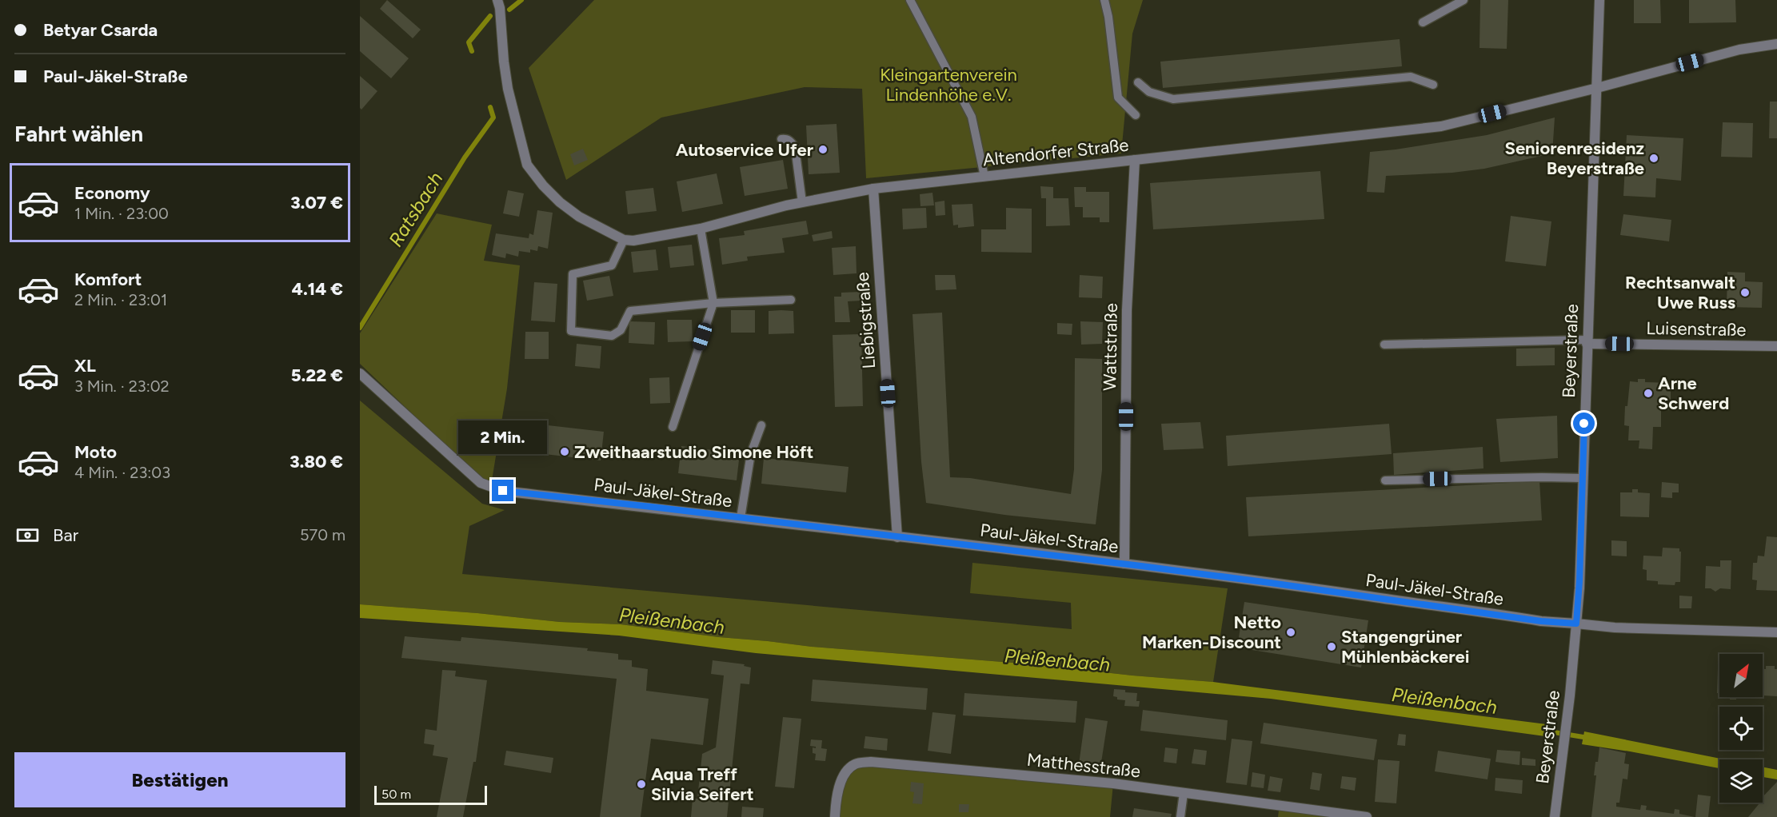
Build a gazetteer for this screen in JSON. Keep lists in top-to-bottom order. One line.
{"streets":{"street":["Altendorfer Straße","Liebigstraße","Luisenstraße","Wattstraße","Beyerstraße","Paul-Jäkel-Straße","Matthesstraße"]},"crossings":[["Altendorfer Straße","Liebigstraße"],["Altendorfer Straße","Wattstraße"],["Altendorfer Straße","Beyerstraße"],["Liebigstraße","Paul-Jäkel-Straße"],["Luisenstraße","Beyerstraße"],["Wattstraße","Paul-Jäkel-Straße"],["Beyerstraße","Paul-Jäkel-Straße"]],"water":["Ratsbach","Pleißenbach"],"parks":["Kleingartenverein Lindenhöhe e.V."],"places":["Autoservice Ufer","Seniorenresidenz Beyerstraße","Rechtsanwalt Uwe Russ","Arne Schwerd","Zweithaarstudio Simone Höft","Netto Marken-Discount","Stangengrüner Mühlenbäckerei","Aqua Treff Silvia Seifert"],"scale_bar":"50 m","north":"top right","page":{"banner":["Betyar Csarda","Paul-Jäkel-Straße"],"heading":"Fahrt wählen","list":[{"name":"Economy","note":"1 Min. · 23:00","value":"3.07 €"},{"name":"Komfort","note":"2 Min. · 23:01","value":"4.14 €"},{"name":"XL","note":"3 Min. · 23:02","value":"5.22 €"},{"name":"Moto","note":"4 Min. · 23:03","value":"3.80 €"}],"bubble":"2 Min.","pay":["Bar","570 m"],"buttons":"Bestätigen","scale":"50 m"}}
